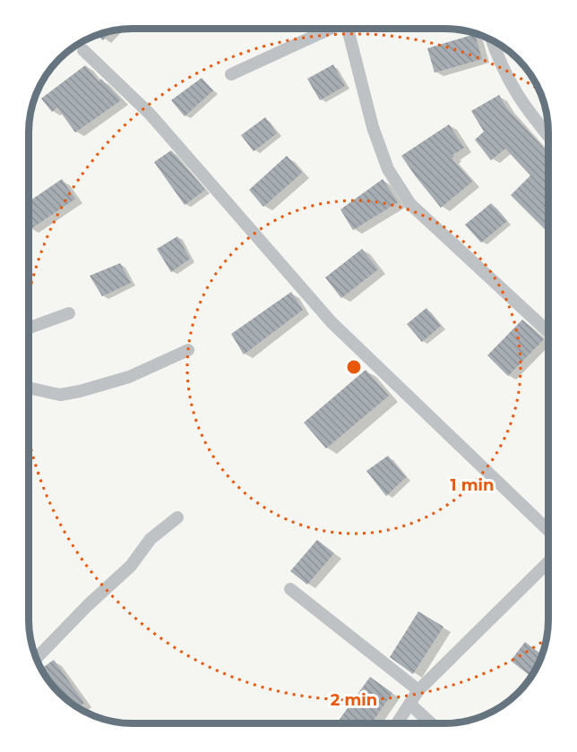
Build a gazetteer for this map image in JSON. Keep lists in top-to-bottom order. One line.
{"rings":["1 min","2 min"]}
